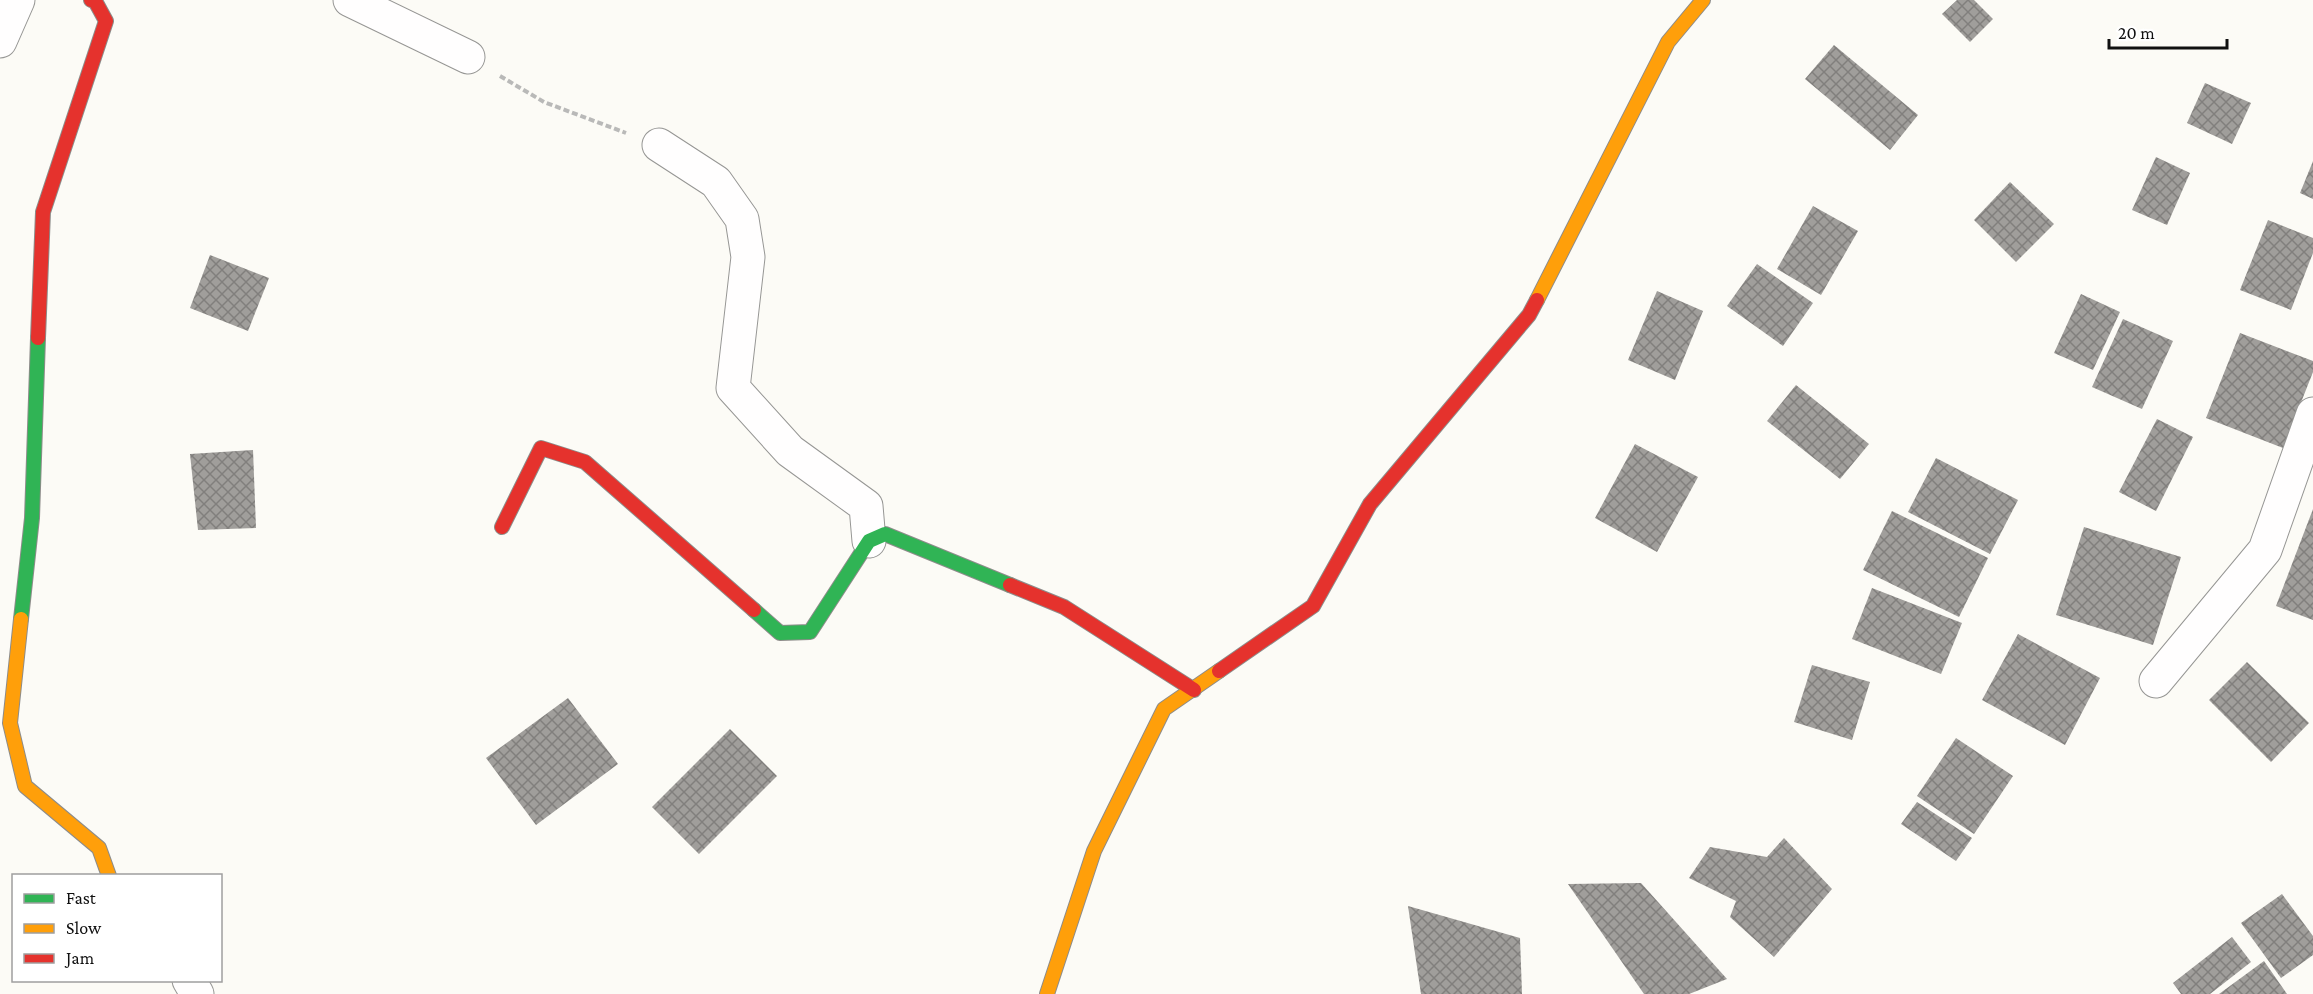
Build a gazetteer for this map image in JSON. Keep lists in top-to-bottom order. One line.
{"legend":["Fast","Slow","Jam"],"scale_bar":"20 m"}
